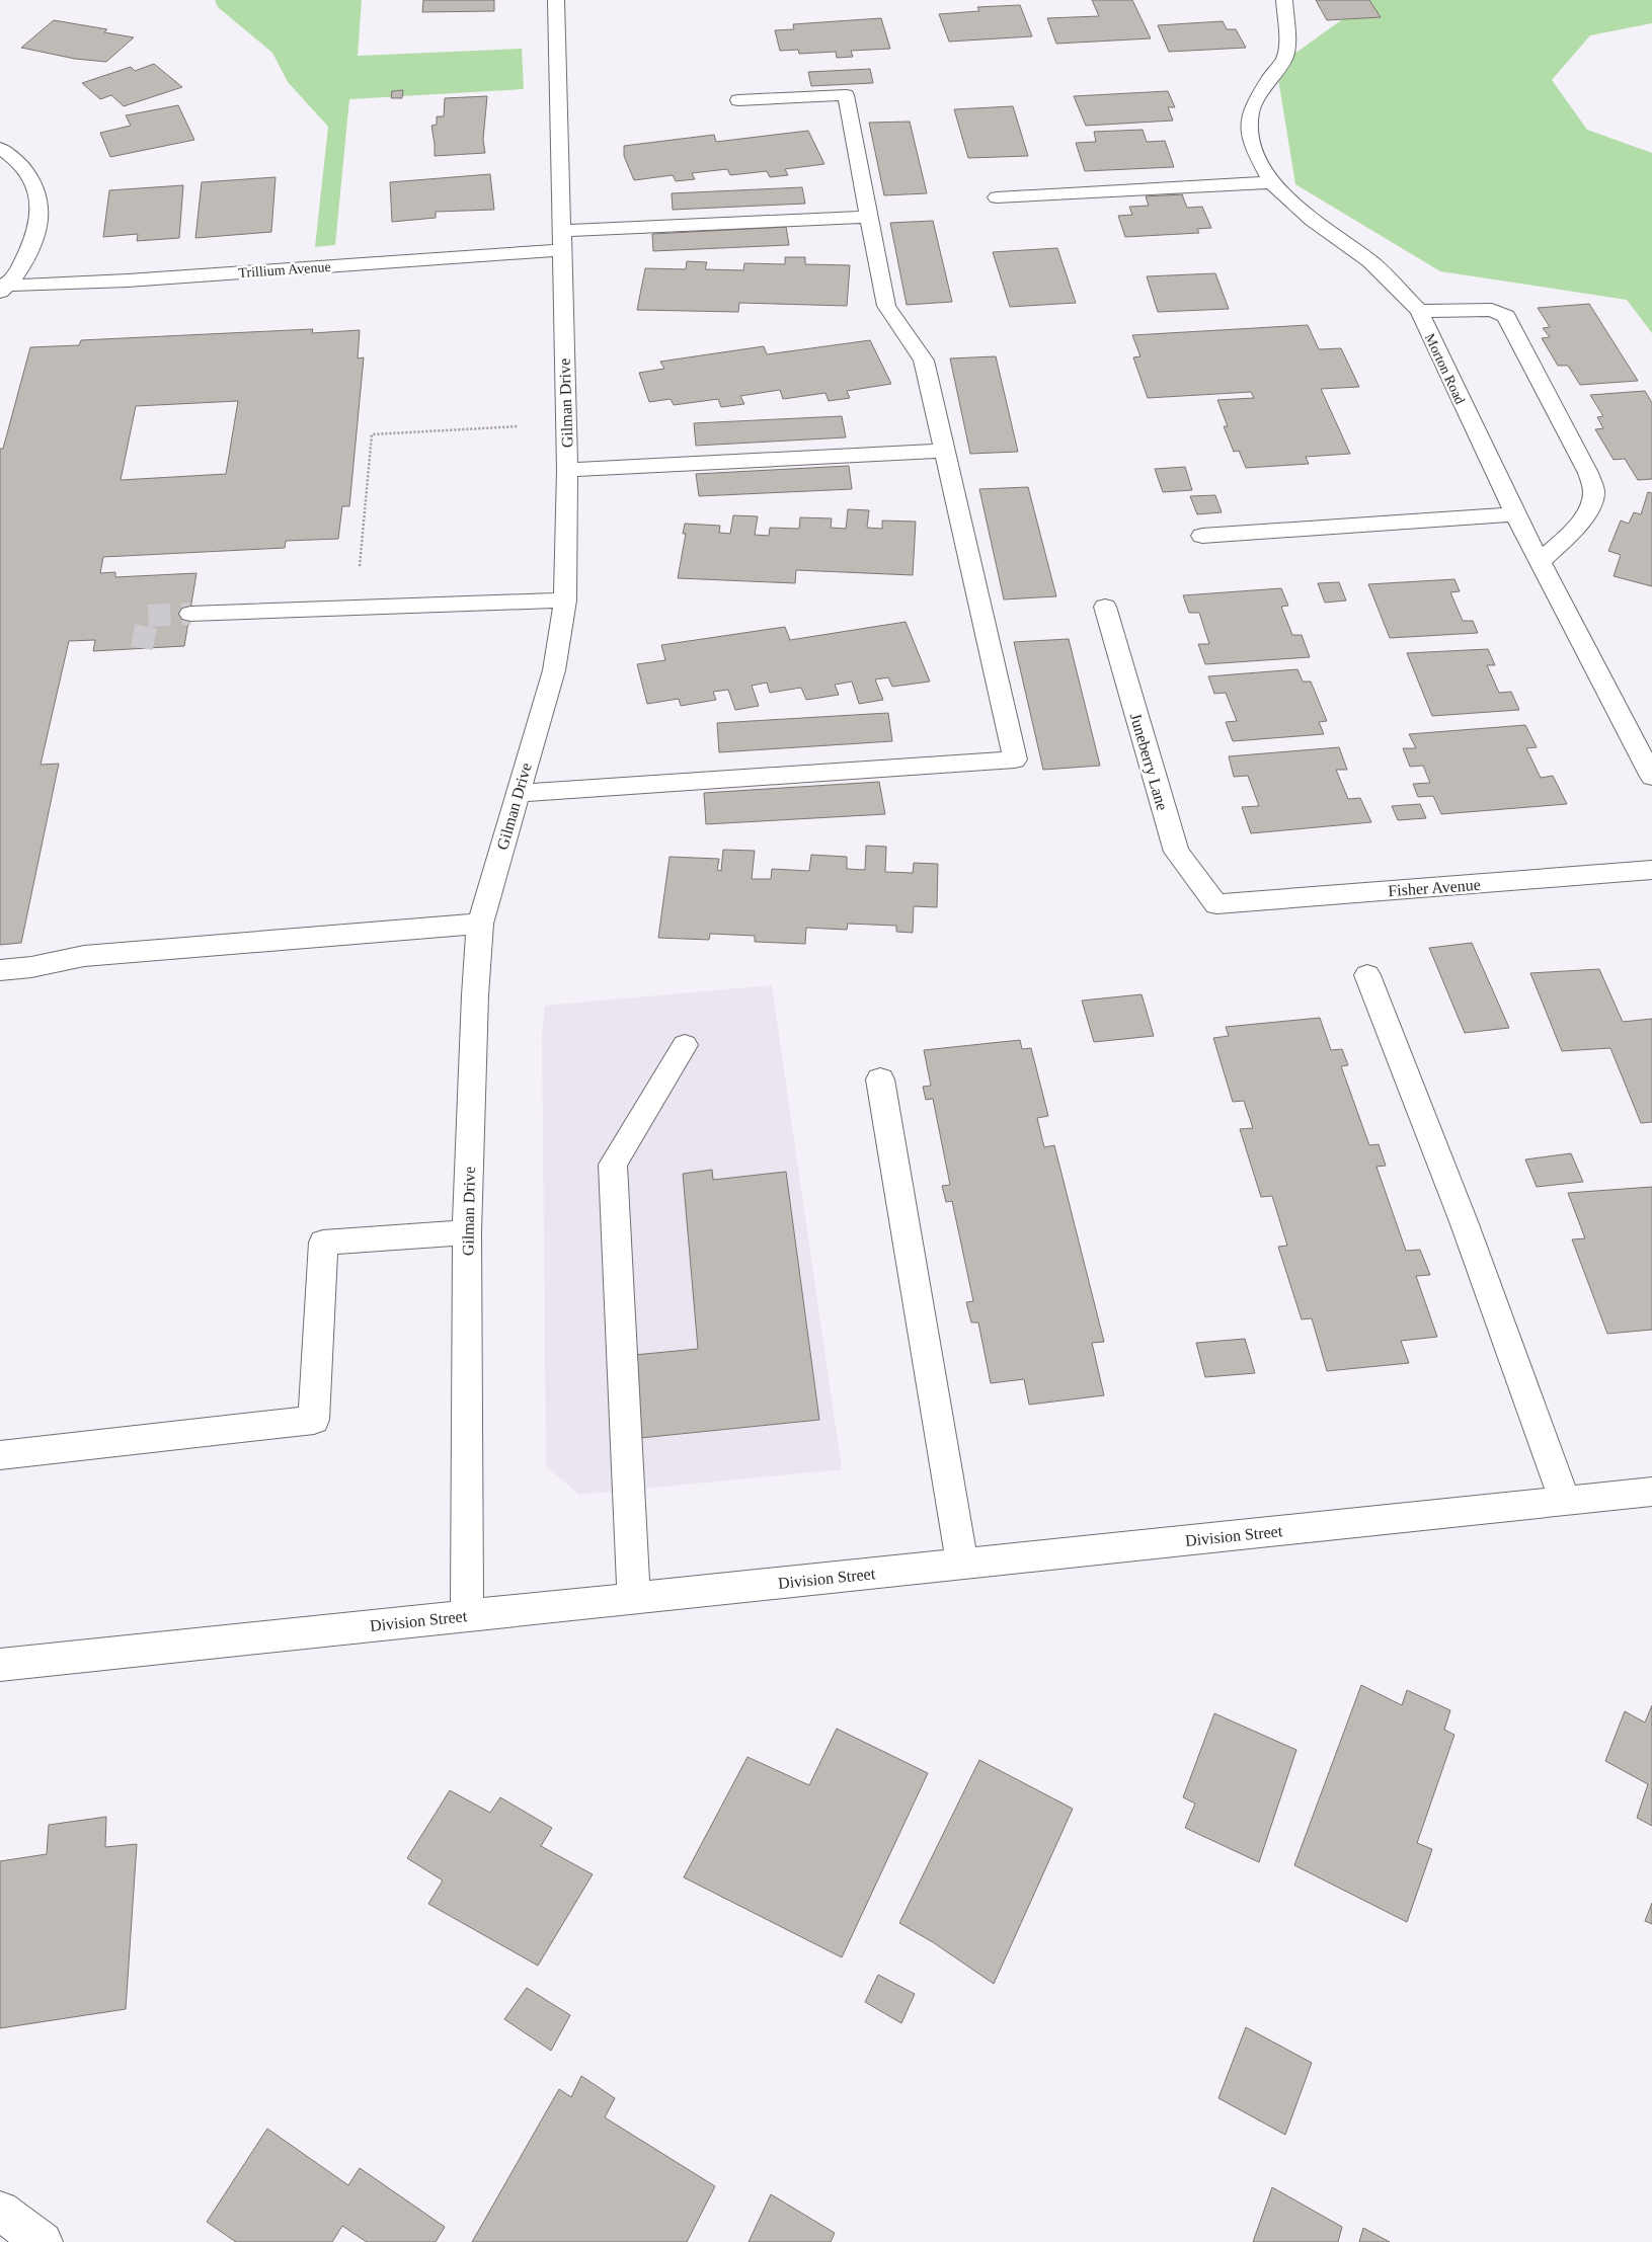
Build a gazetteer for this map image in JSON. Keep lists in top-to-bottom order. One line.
{"streets":{"street":["Trillium Avenue","Morton Road","Gilman Drive","Juneberry Lane","Fisher Avenue","Division Street"]},"crossings":[["Trillium Avenue","Gilman Drive"],["Gilman Drive","Division Street"],["Juneberry Lane","Fisher Avenue"]]}
